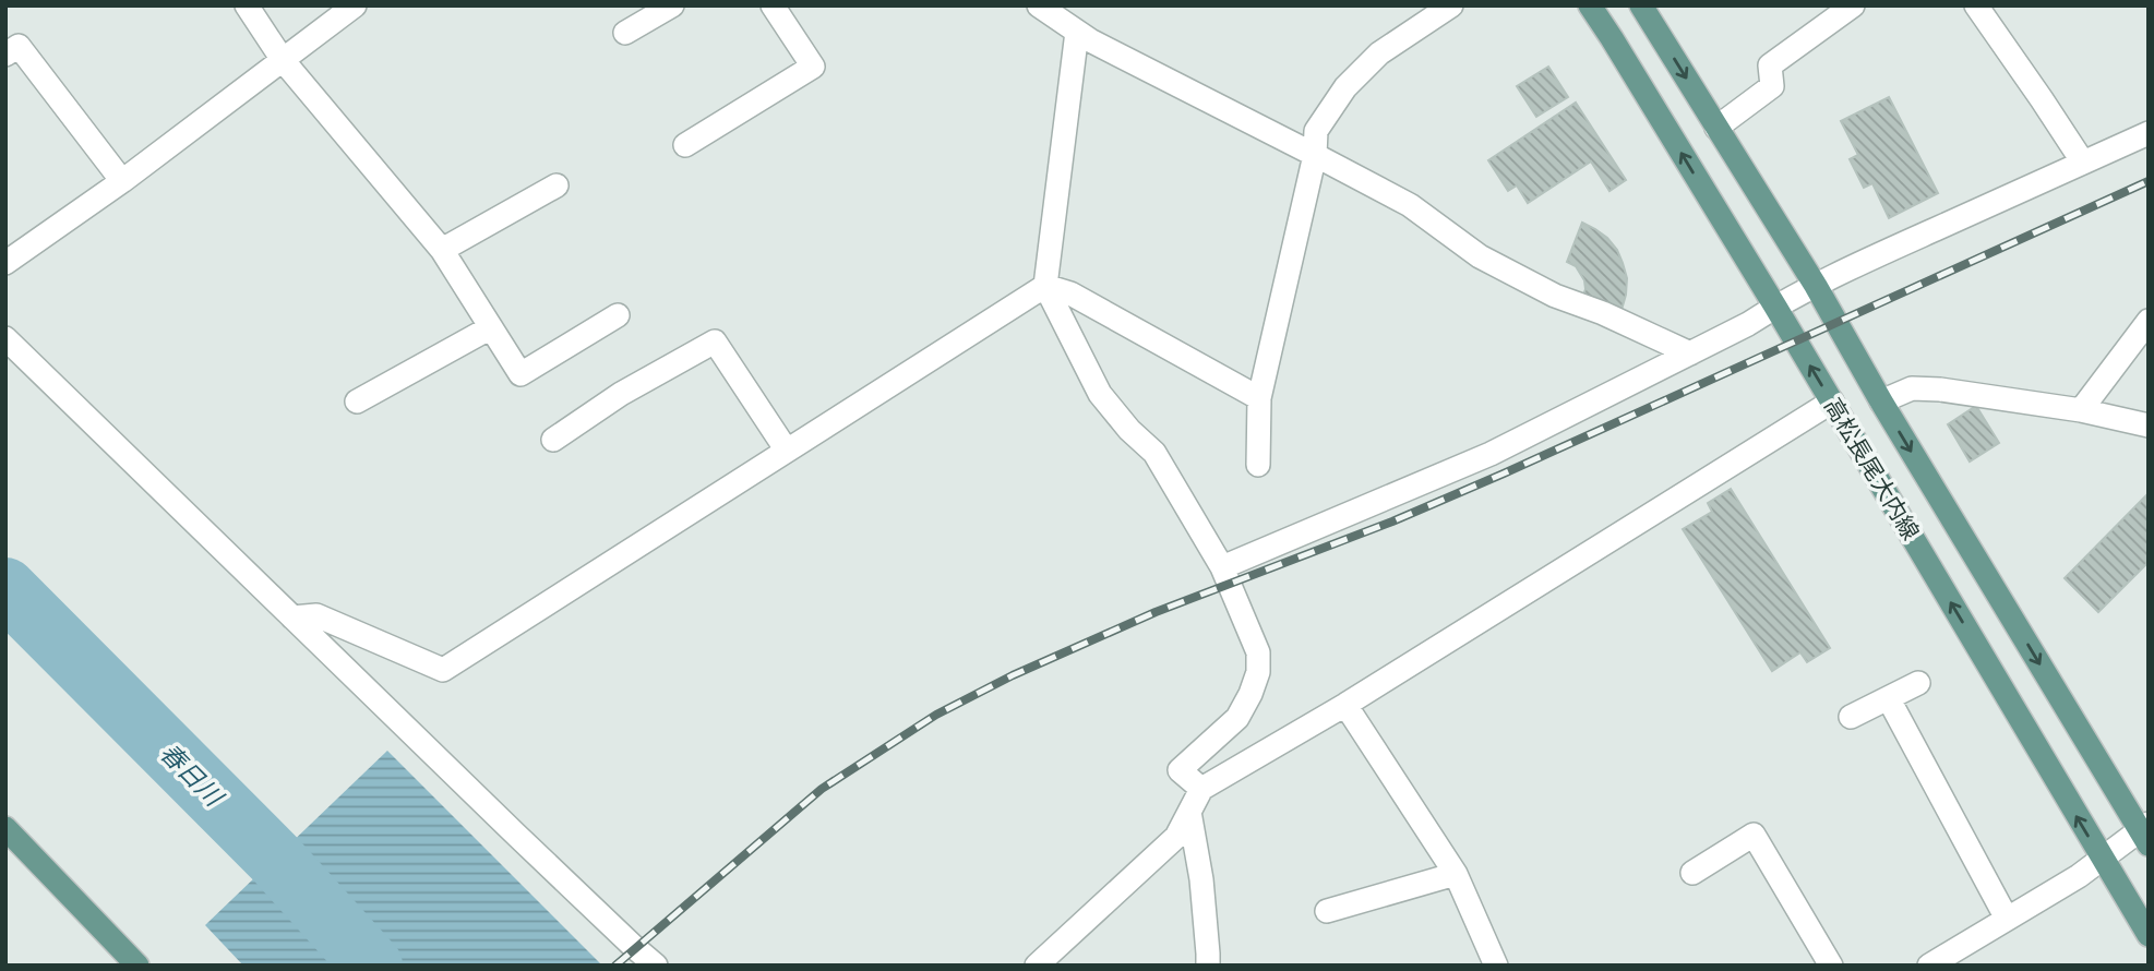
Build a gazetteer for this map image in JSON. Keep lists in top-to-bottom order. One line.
{"streets":{"main road":["高松長尾大内線"]},"water":["春日川"]}
